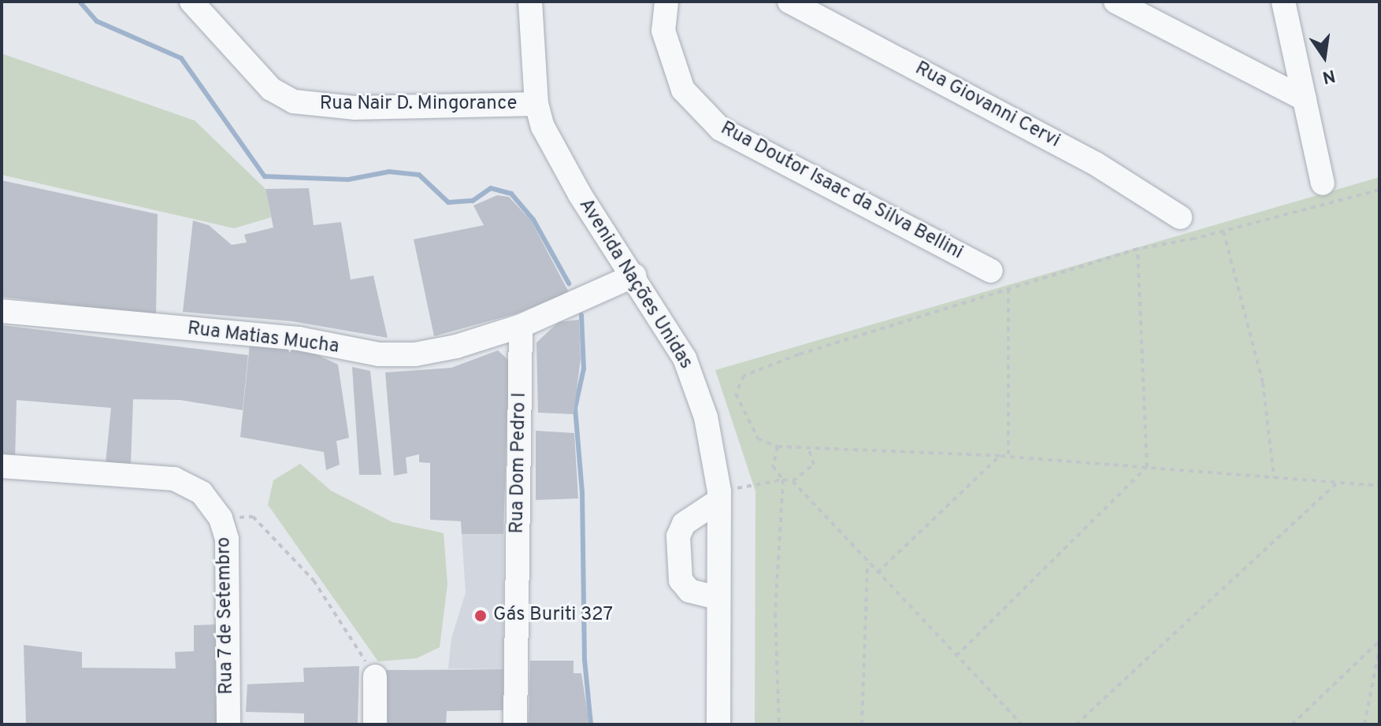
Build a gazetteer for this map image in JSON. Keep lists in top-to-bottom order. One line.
{"streets":{"street":["Rua Nair D. Mingorance","Rua Giovanni Cervi","Rua Doutor Isaac da Silva Bellini","Avenida Nações Unidas","Rua Matias Mucha","Rua Dom Pedro I","Rua 7 de Setembro"]},"crossings":[["Rua Nair D. Mingorance","Avenida Nações Unidas"],["Rua Matias Mucha","Rua Dom Pedro I"]],"places":["Gás Buriti 327"],"north":"bottom"}
